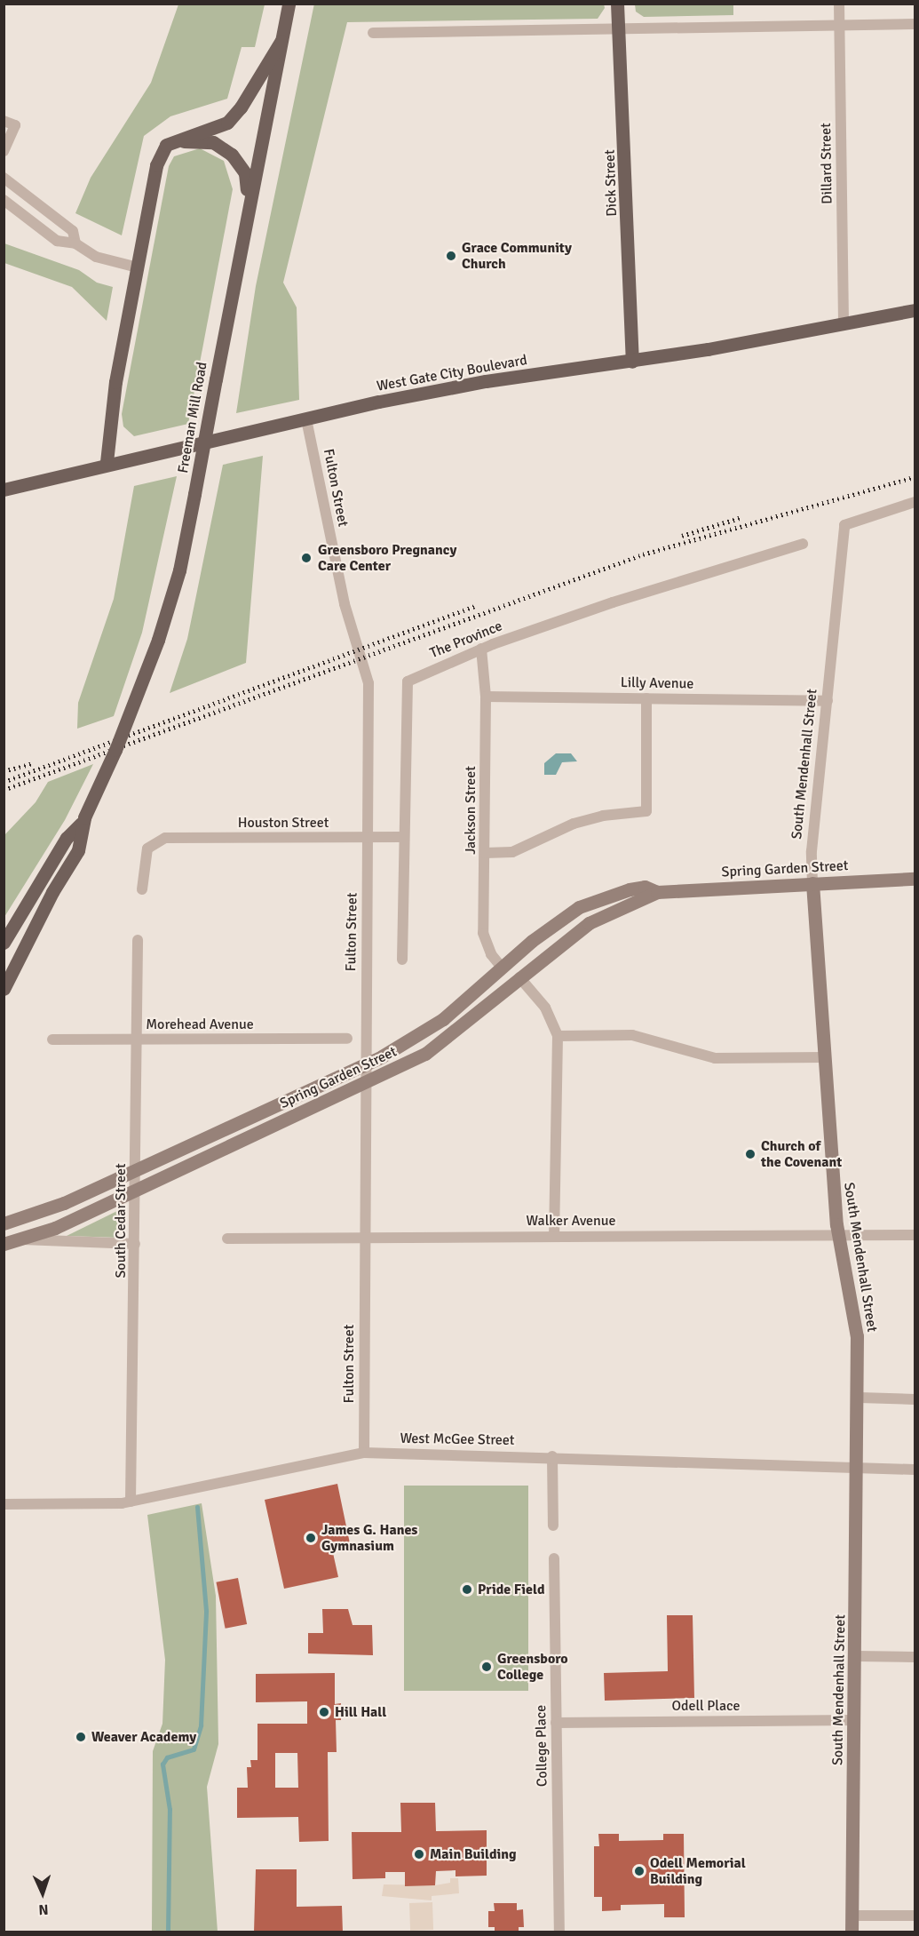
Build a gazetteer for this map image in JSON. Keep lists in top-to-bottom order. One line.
{"streets":{"main road":["Dick Street","West Gate City Boulevard","Freeman Mill Road","South Mendenhall Street","Spring Garden Street"],"street":["Dillard Street","Fulton Street","The Province","Lilly Avenue","Jackson Street","Houston Street","Morehead Avenue","South Cedar Street","Walker Avenue","West McGee Street","Odell Place","College Place"]},"crossings":[["Dillard Street","West Gate City Boulevard"],["Dick Street","West Gate City Boulevard"],["West Gate City Boulevard","Fulton Street"],["Fulton Street","Houston Street"],["Fulton Street","Spring Garden Street"],["Fulton Street","Walker Avenue"],["Fulton Street","West McGee Street"],["The Province","Jackson Street"],["The Province","Houston Street"],["Lilly Avenue","South Mendenhall Street"],["Lilly Avenue","Jackson Street"],["South Mendenhall Street","Spring Garden Street"],["South Mendenhall Street","Walker Avenue"],["South Mendenhall Street","West McGee Street"],["South Mendenhall Street","Odell Place"],["Jackson Street","Spring Garden Street"],["Spring Garden Street","South Cedar Street"],["Morehead Avenue","South Cedar Street"],["South Cedar Street","West McGee Street"],["Odell Place","College Place"]],"places":["Grace Community Church","Greensboro Pregnancy Care Center","Church of the Covenant","James G. Hanes Gymnasium","Pride Field","Greensboro College","Hill Hall","Weaver Academy","Main Building","Odell Memorial Building"],"north":"bottom"}
